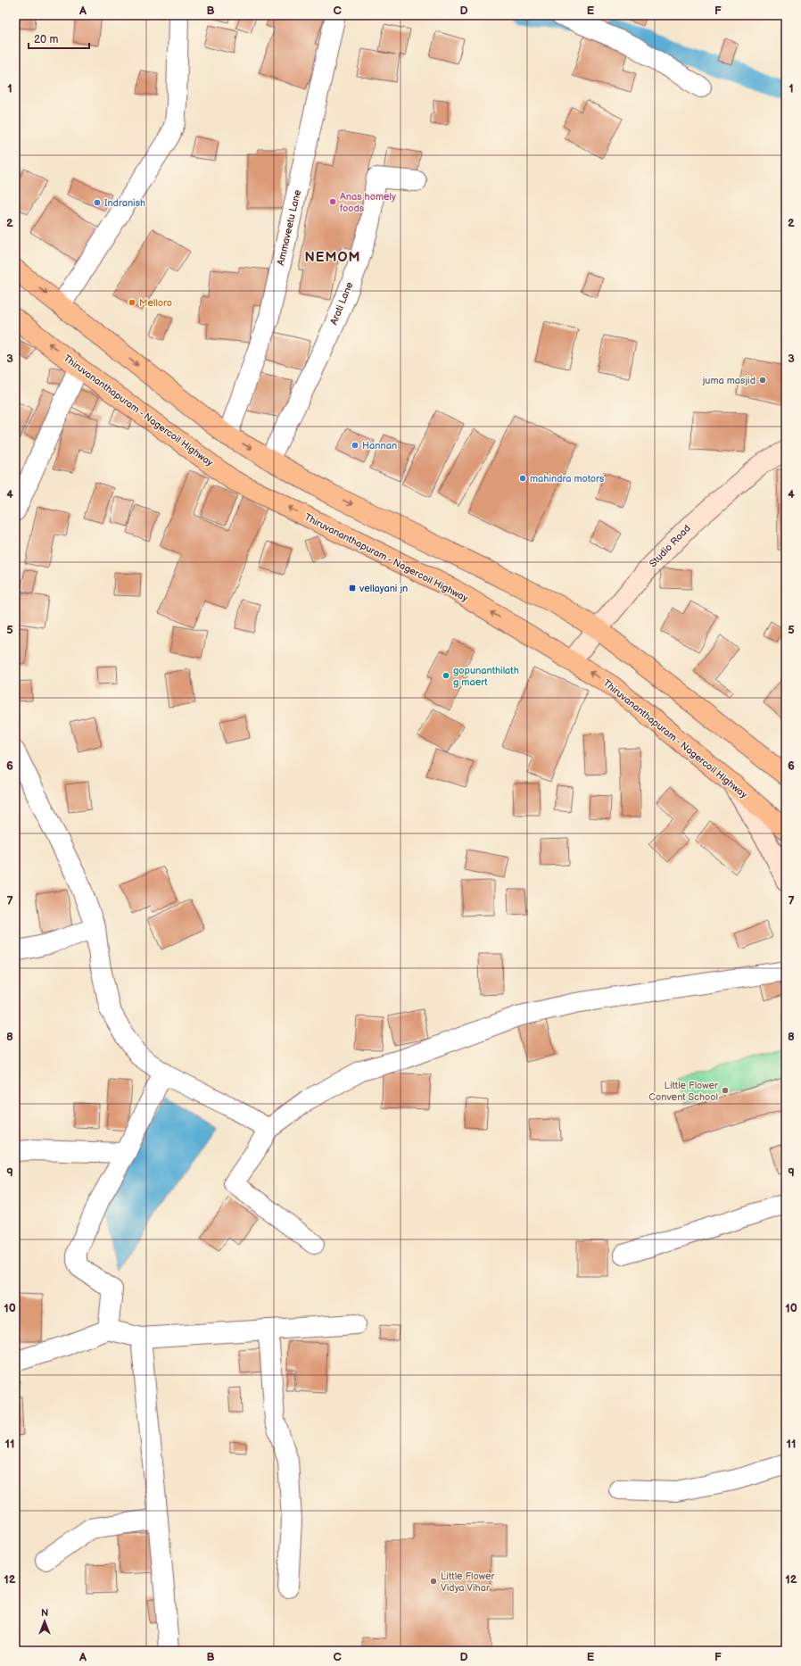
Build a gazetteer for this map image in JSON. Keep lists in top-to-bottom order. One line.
{"streets":{"main road":["Thiruvananthapuram - Nagercoil Highway"],"street":["Ammaveetu Lane","Arati Lane","Studio Road"]},"crossings":[["Thiruvananthapuram - Nagercoil Highway","Studio Road"]],"districts":["NEMOM"],"places":{"other":["Anas homely foods","Indranish","Melloro","juma masjid","Hannan","mahindra motors","gopunanthilath g maert","Little Flower Convent School","Little Flower Vidya Vihar"],"transit":["vellayani jn"]},"scale_bar":"20 m","north":"top","grid":{"columns":["A","B","C","D","E","F"],"rows":["1","2","3","4","5","6","7","8","9","10","11","12"]}}
